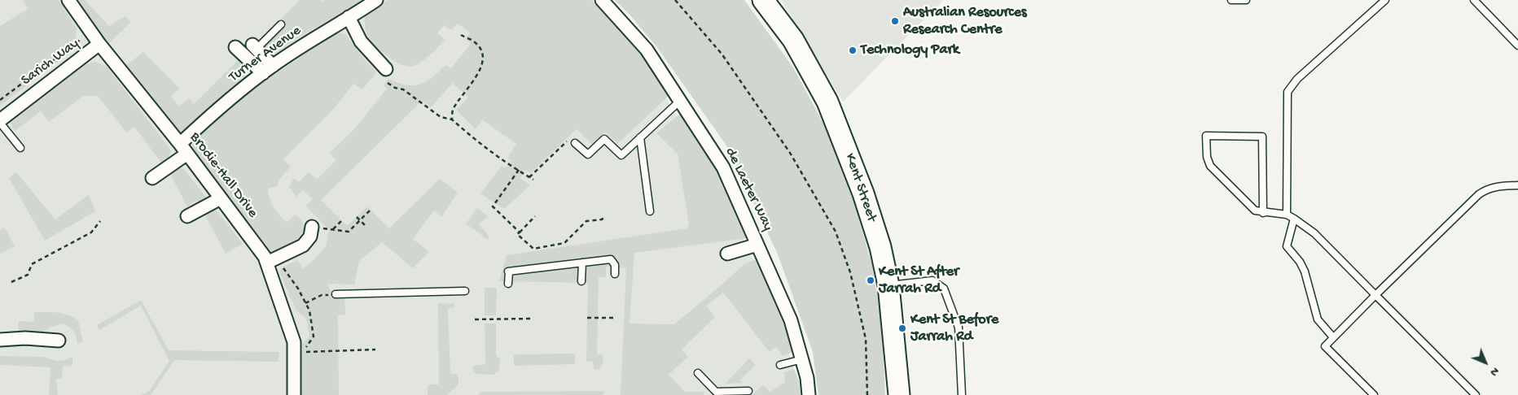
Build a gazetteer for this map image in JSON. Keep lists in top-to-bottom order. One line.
{"streets":{"main road":["Kent Street"],"street":["Turner Avenue","Sarich Way","Brodie-Hall Drive","de Laeter Way"]},"crossings":[["Turner Avenue","Brodie-Hall Drive"],["Sarich Way","Brodie-Hall Drive"]],"places":["Australian Resources Research Centre","Technology Park","Kent St After Jarrah Rd","Kent St Before Jarrah Rd"],"north":"bottom right"}
